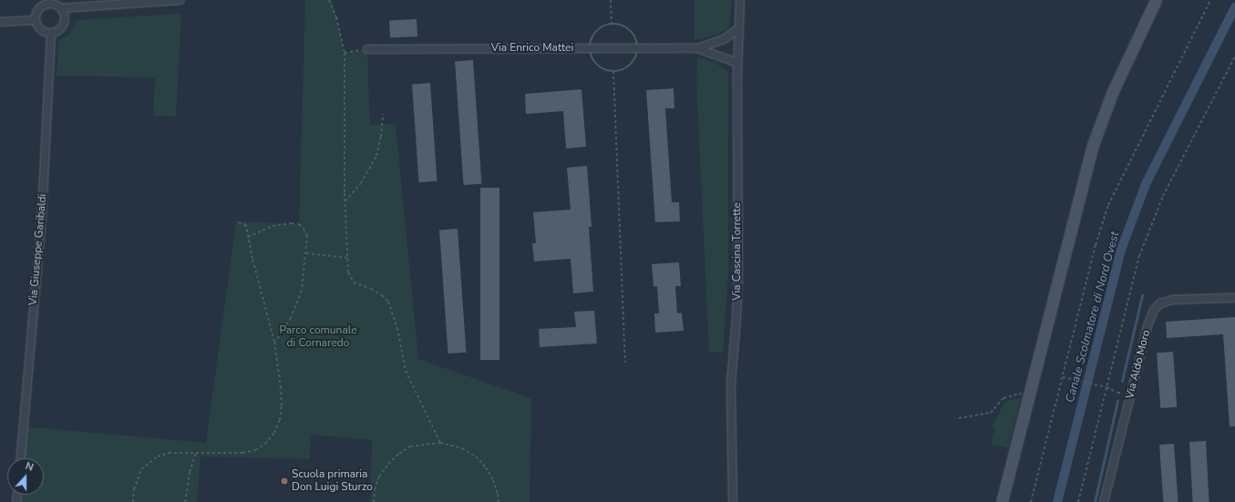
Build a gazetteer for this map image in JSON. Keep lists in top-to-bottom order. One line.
{"streets":{"street":["Via Enrico Mattei","Via Giuseppe Garibaldi","Via Cascina Torrette","Via Aldo Moro"]},"crossings":[["Via Enrico Mattei","Via Cascina Torrette"]],"water":["Canale Scolmatore di Nord Ovest"],"parks":["Parco comunale di Cornaredo"],"places":["Scuola primaria Don Luigi Sturzo"],"north":"top"}
